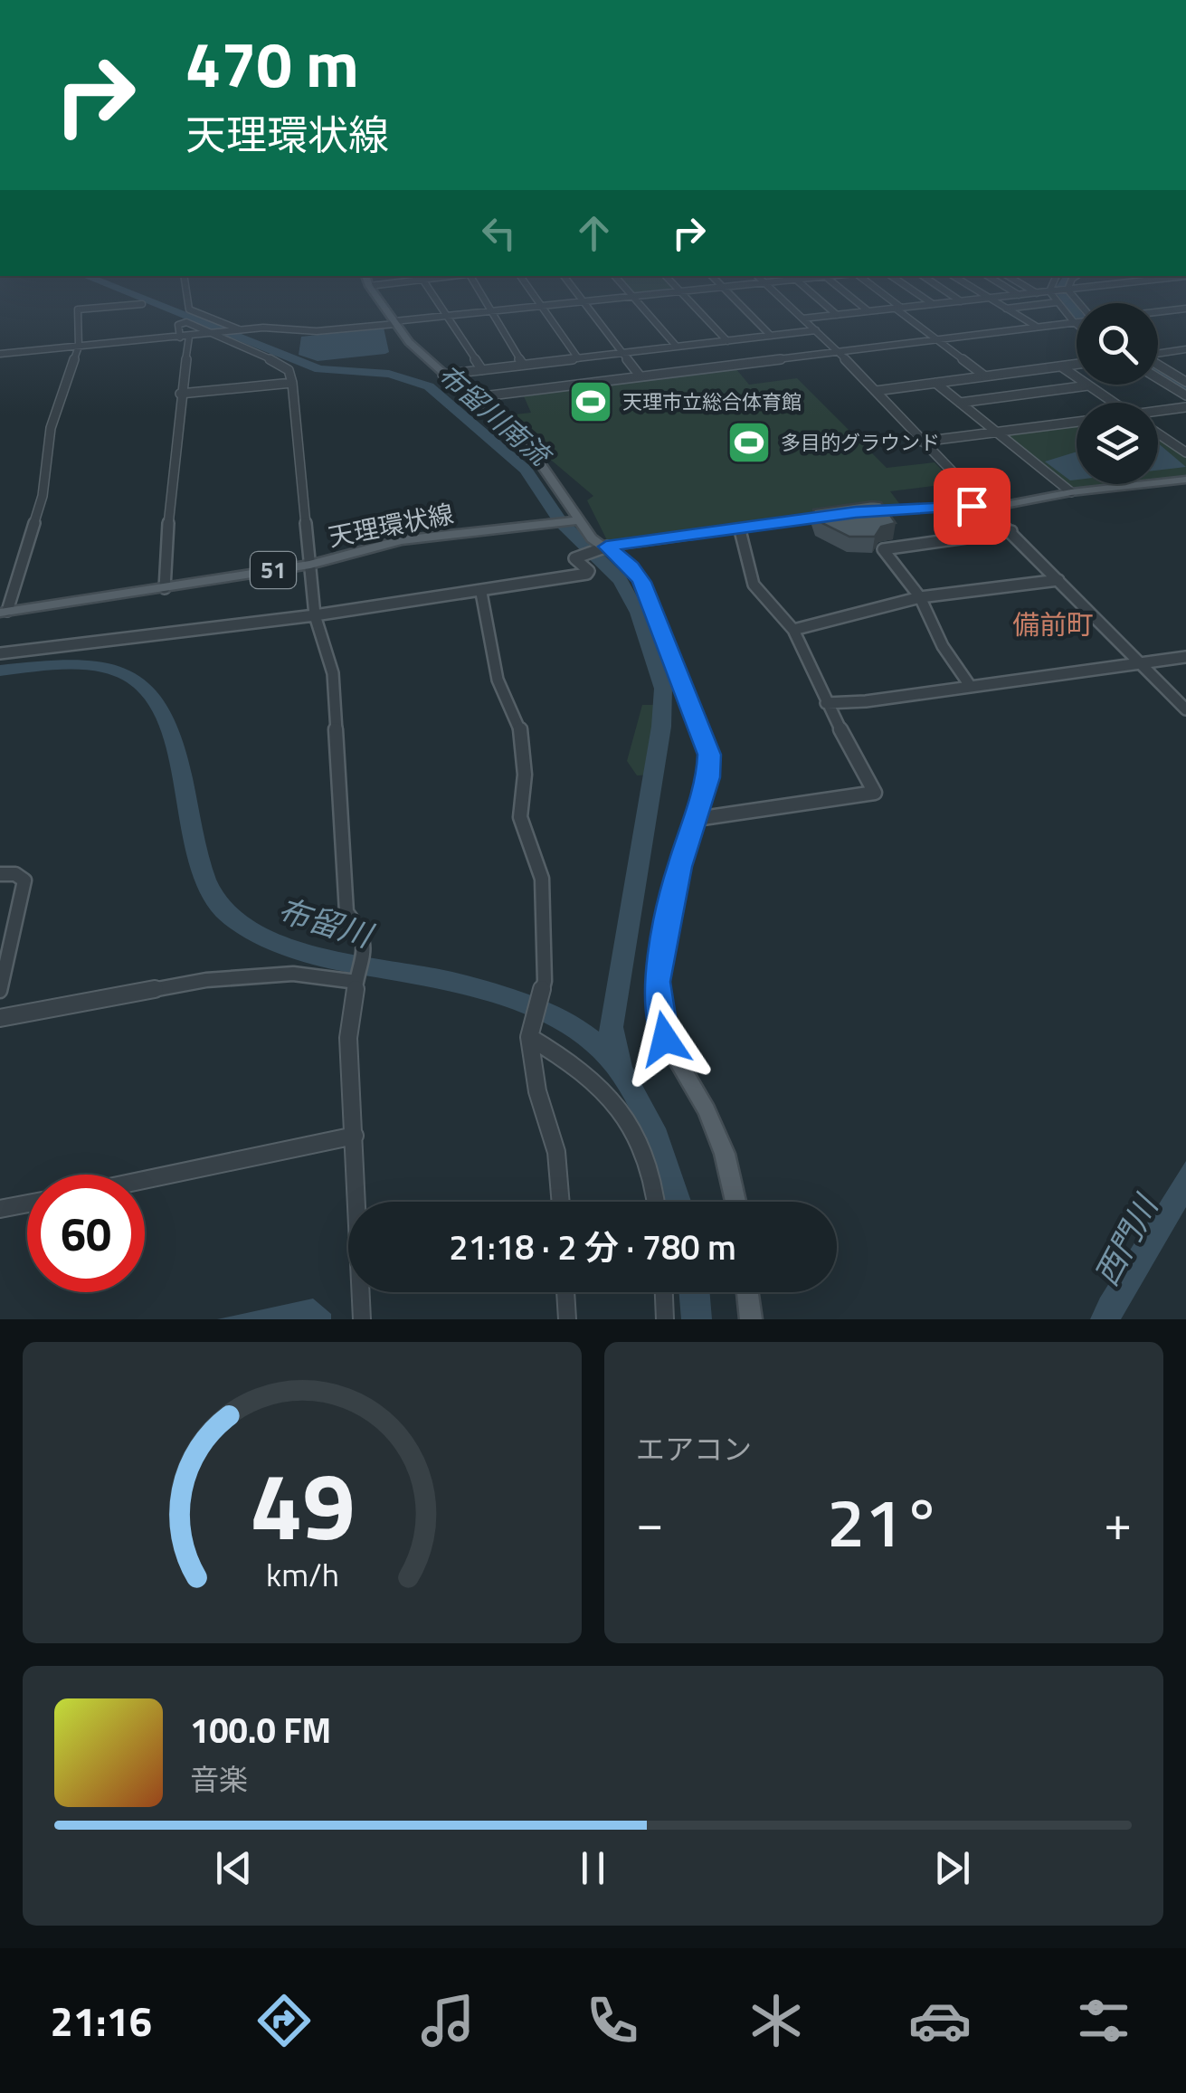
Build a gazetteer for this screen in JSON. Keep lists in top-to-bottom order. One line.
{"streets":{"main road":["天理環状線","51"]},"districts":["備前町"],"water":["布留川南流","布留川","西門川"],"places":{"sports":["天理市立総合体育館","多目的グラウンド"]},"page":{"turn":["470 m","天理環状線"],"limit":"60","trip":"21:18 · 2 分 · 780 m","tile":"エアコン","heat":["−","21°","+"],"song":["100.0 FM","音楽"],"tabs":"21:16","gauge":["49","km/h"]}}
